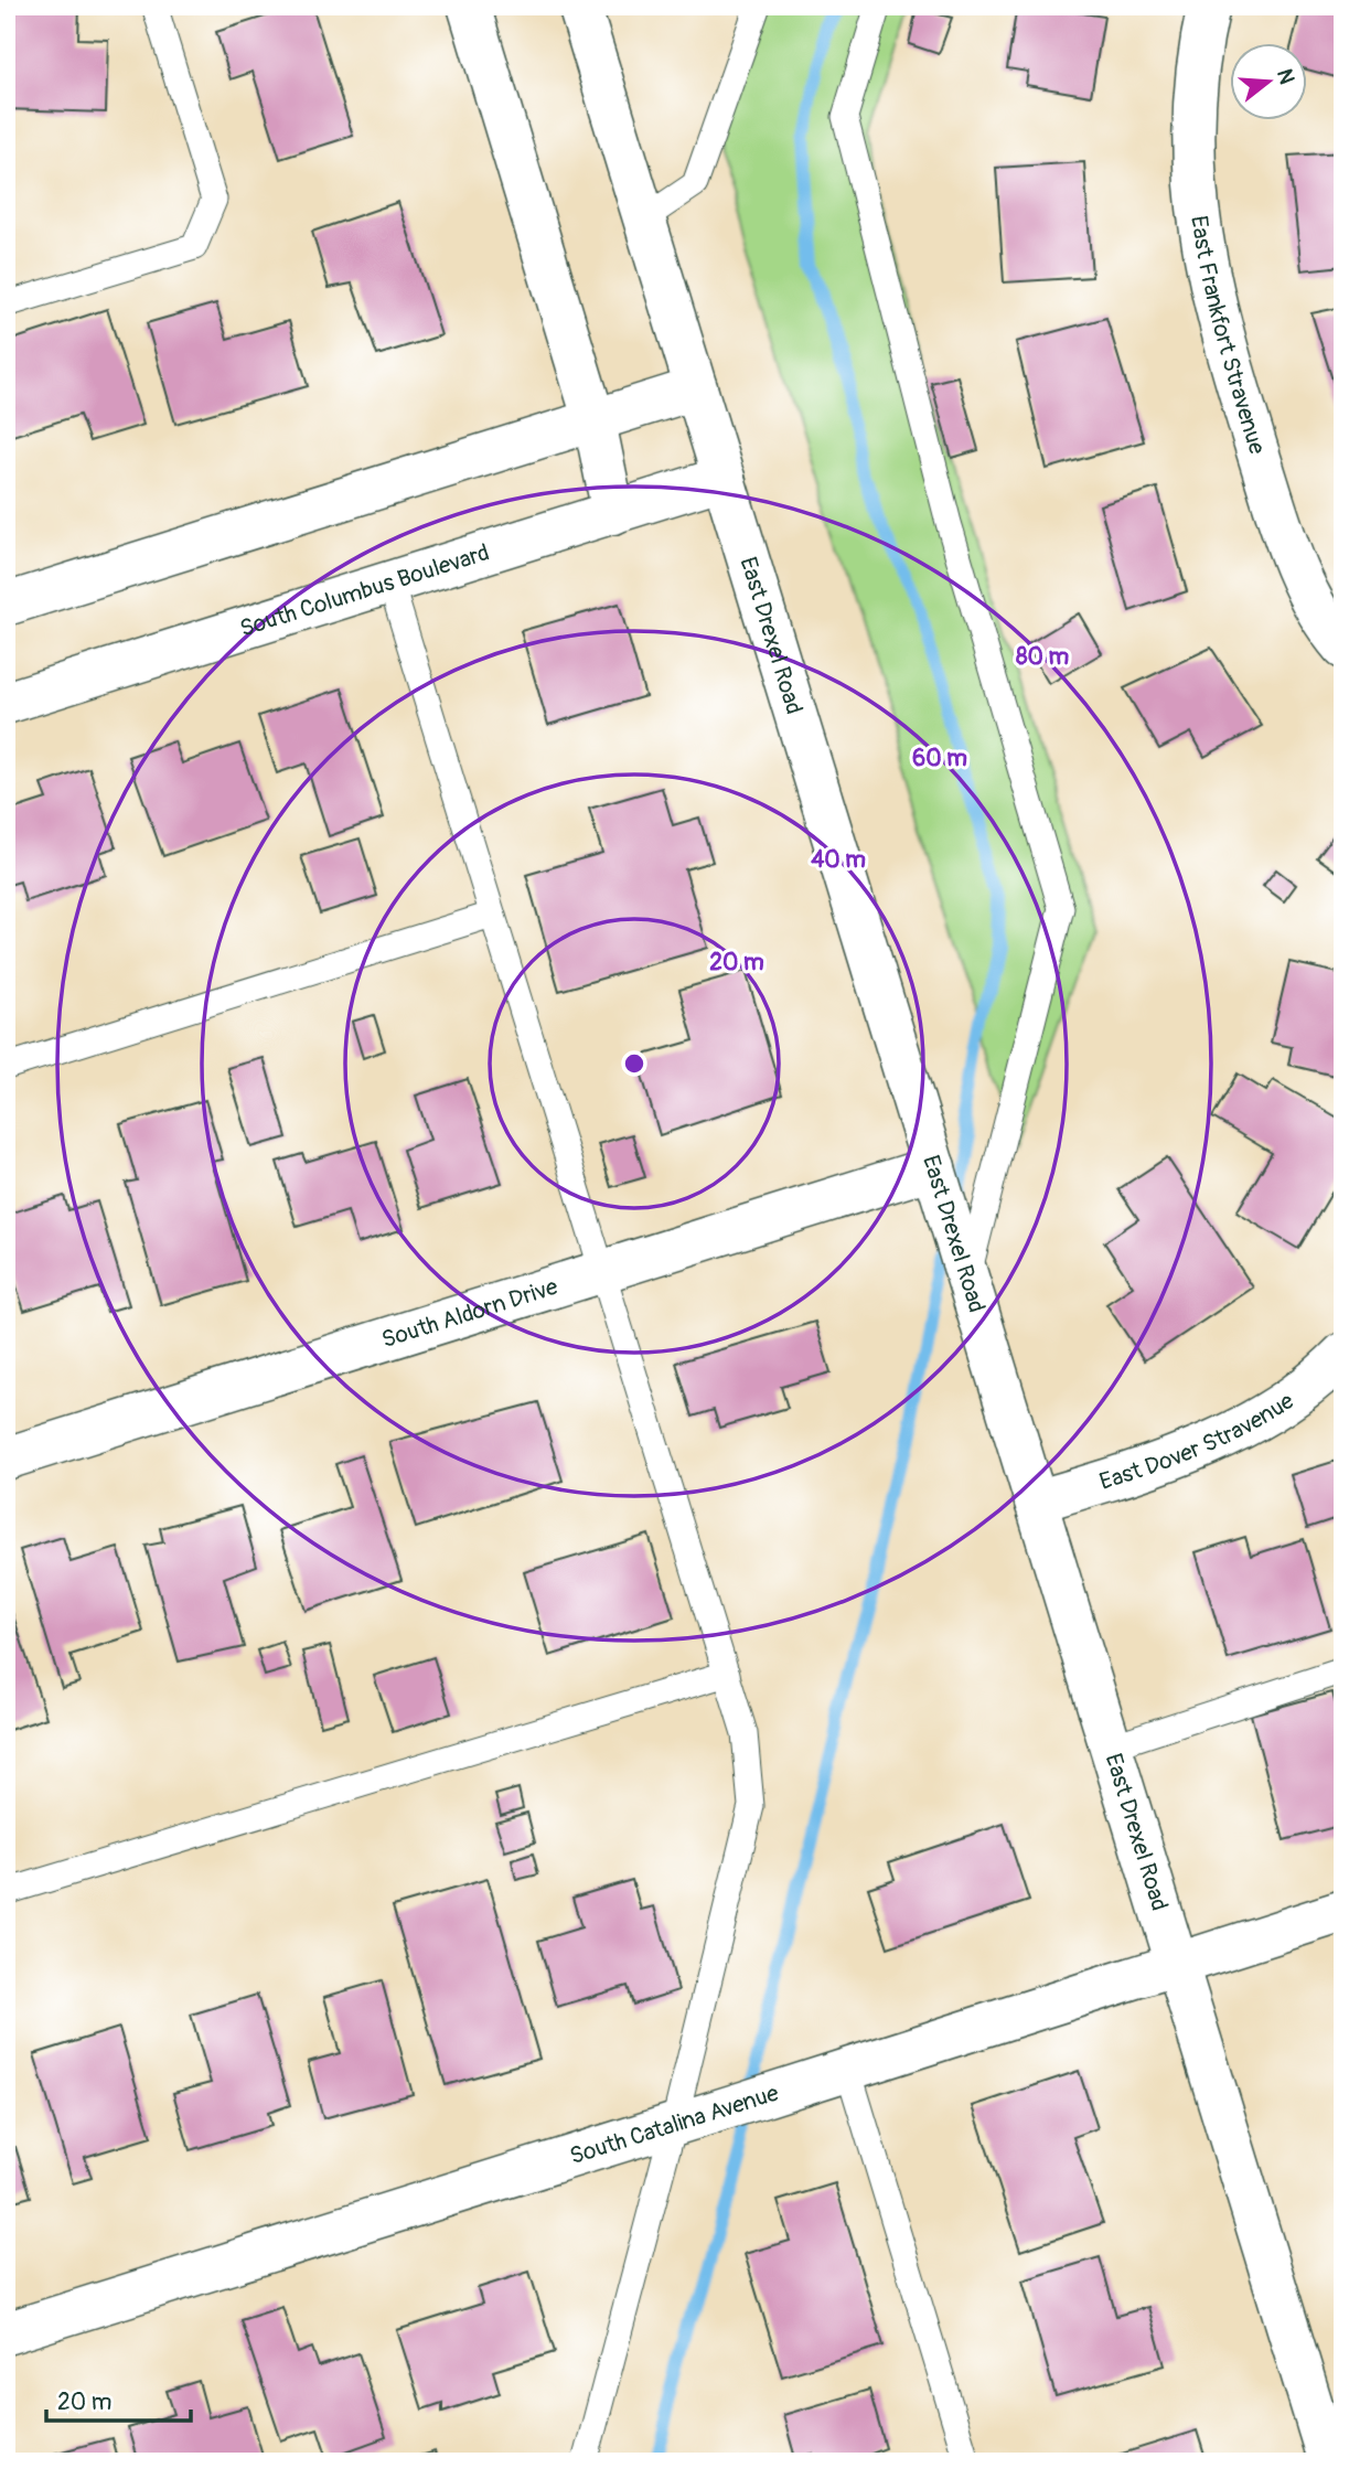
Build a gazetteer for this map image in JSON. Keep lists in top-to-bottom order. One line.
{"streets":{"street":["East Frankfort Stravenue","South Columbus Boulevard","East Drexel Road","South Aldorn Drive","East Dover Stravenue","South Catalina Avenue"]},"crossings":[["South Columbus Boulevard","East Drexel Road"],["East Drexel Road","South Aldorn Drive"],["East Drexel Road","East Dover Stravenue"],["East Drexel Road","South Catalina Avenue"]],"scale_bar":"20 m","north":"right","rings":["80 m","60 m","40 m","20 m"]}
